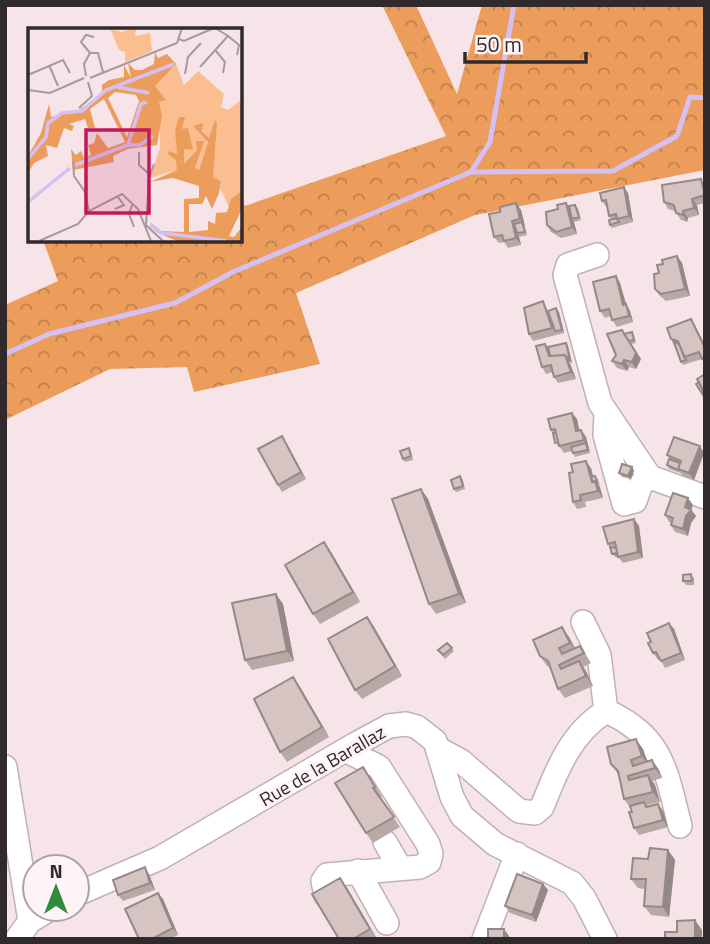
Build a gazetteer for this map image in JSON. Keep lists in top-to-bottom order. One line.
{"streets":{"street":["Rue de la Barallaz"]},"scale_bar":"50 m","north":"top"}
